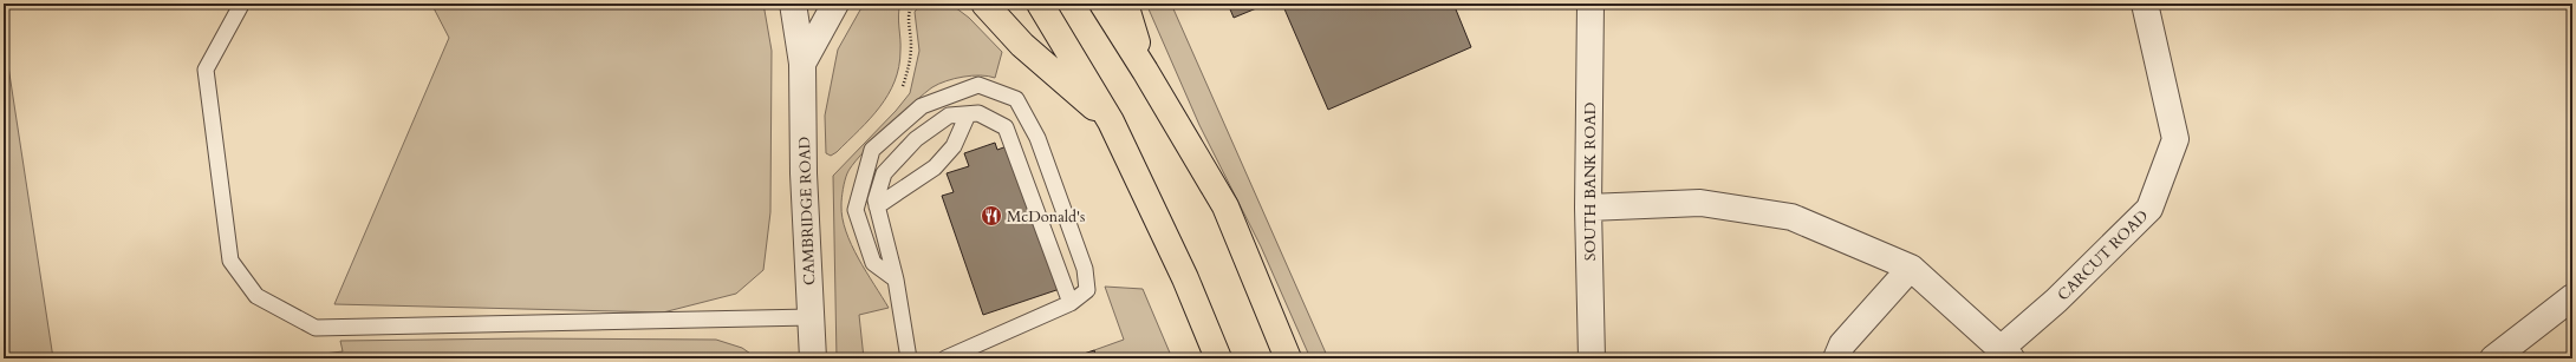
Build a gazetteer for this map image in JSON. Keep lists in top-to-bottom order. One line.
{"streets":{"street":["SOUTH BANK ROAD","CAMBRIDGE ROAD","CARCUT ROAD"]},"places":{"restaurant":["McDonald's"]}}
